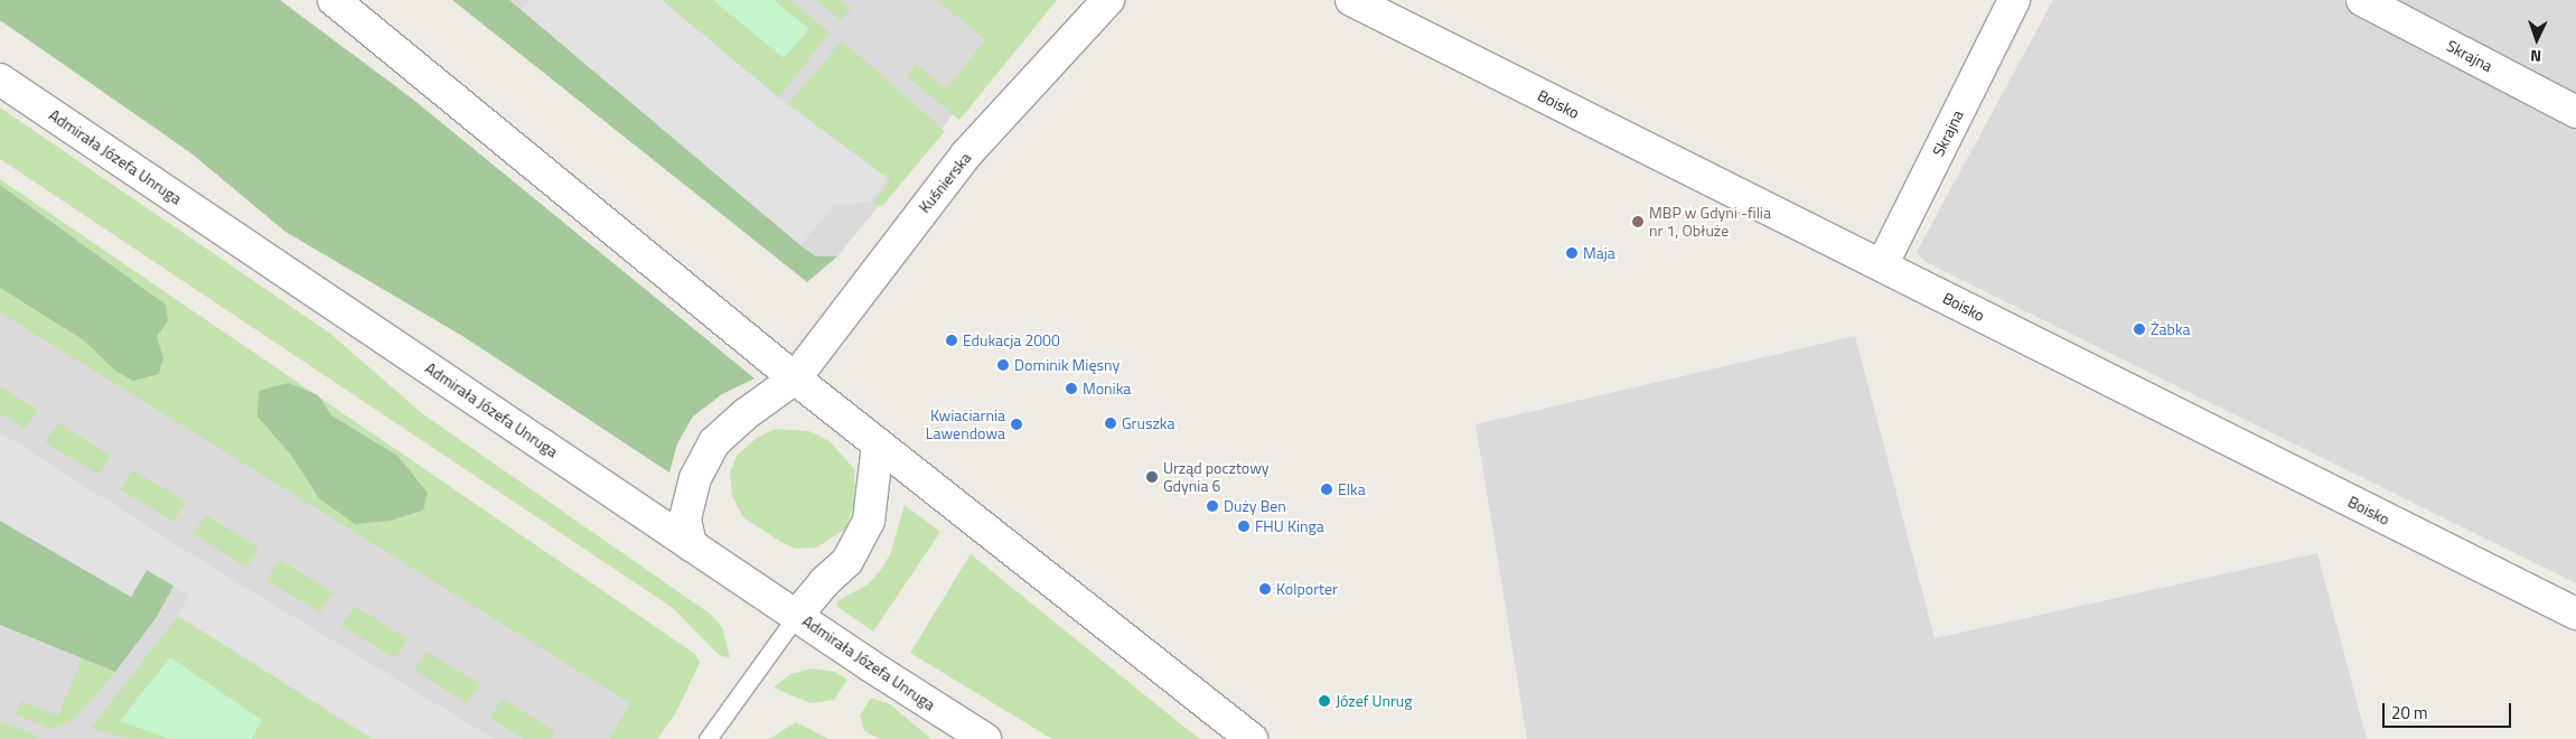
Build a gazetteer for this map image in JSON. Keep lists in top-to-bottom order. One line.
{"streets":{"street":["Skrajna","Boisko","Admirała Józefa Unruga","Kuśnierska"]},"crossings":[["Skrajna","Boisko"],["Admirała Józefa Unruga","Kuśnierska"]],"places":["MBP w Gdyni -filia nr 1, Obłuże","Maja","Żabka","Edukacja 2000","Dominik Mięsny","Monika","Gruszka","Kwiaciarnia Lawendowa","Urząd pocztowy Gdynia 6","Elka","Duży Ben","FHU Kinga","Kolporter","Józef Unrug"],"scale_bar":"20 m","north":"bottom"}
